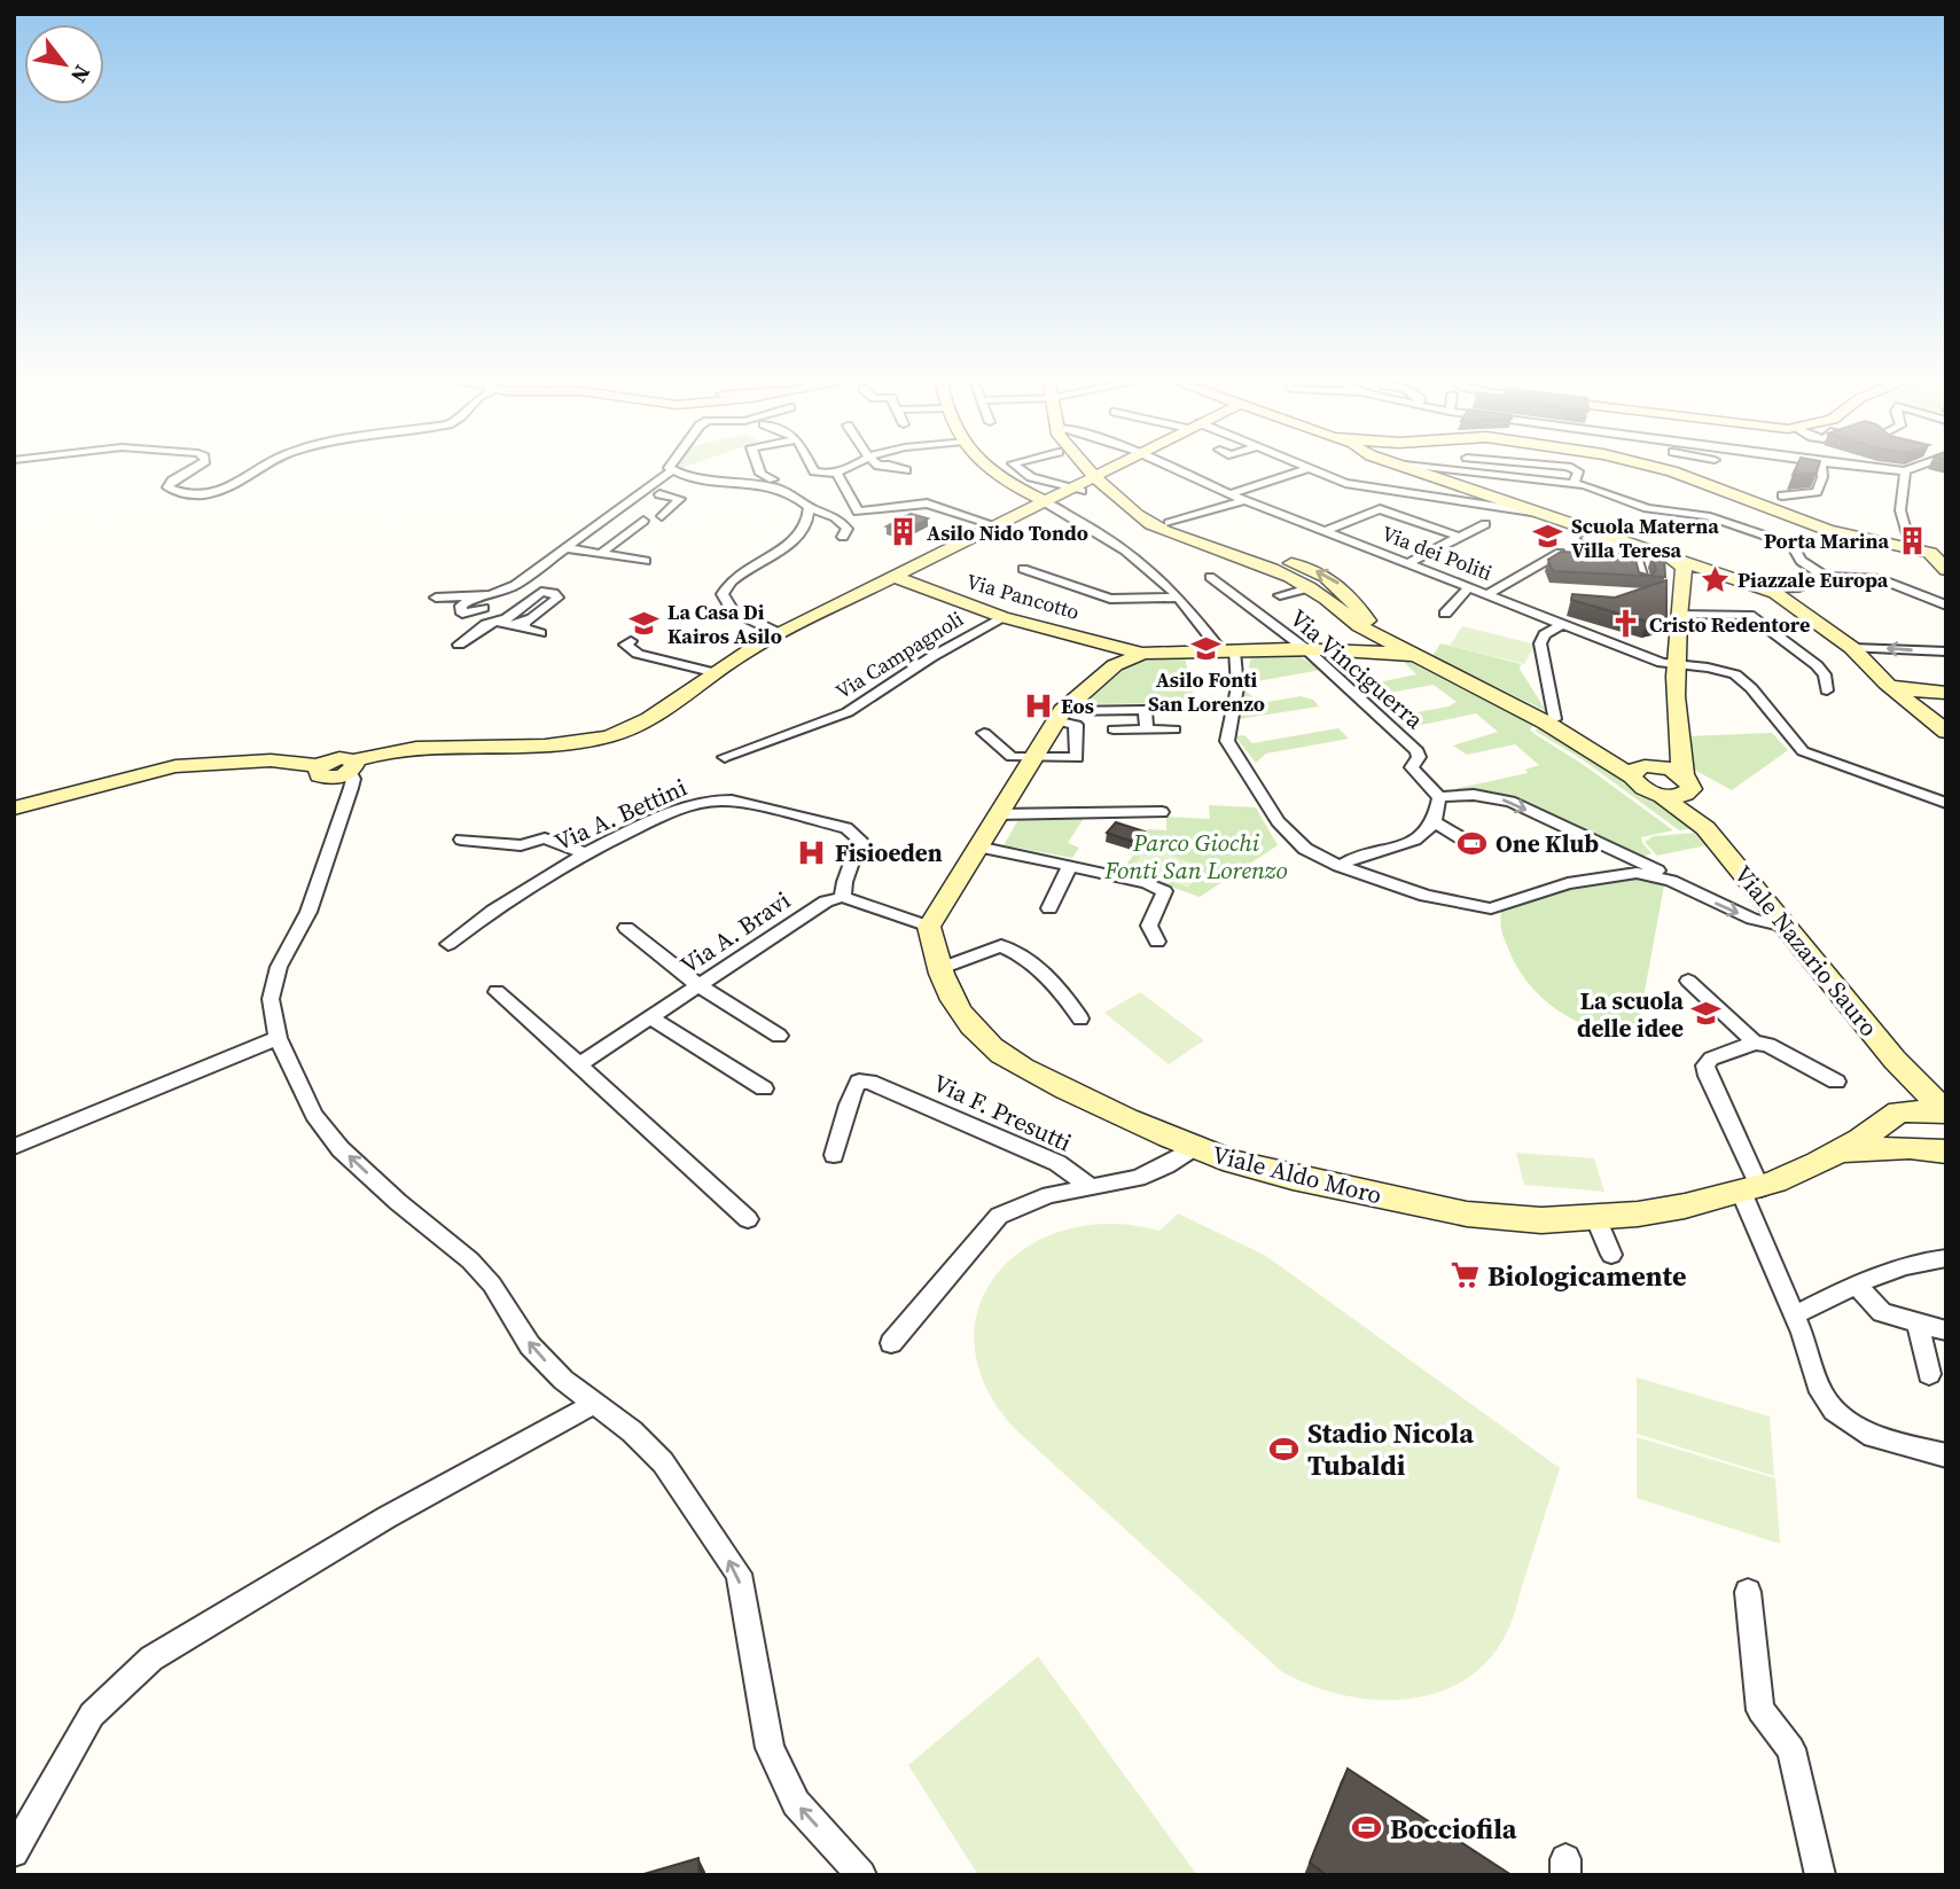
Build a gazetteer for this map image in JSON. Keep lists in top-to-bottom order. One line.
{"streets":{"street":["Via dei Politi","Via Pancotto","Via Campagnoli","Via Vinciguerra","Via A. Bettini","Via A. Bravi","Viale Nazario Sauro","Via F. Presutti","Viale Aldo Moro"]},"crossings":[["Via Pancotto","Via Campagnoli"],["Via A. Bettini","Via A. Bravi"],["Viale Nazario Sauro","Viale Aldo Moro"]],"parks":["Parco Giochi Fonti San Lorenzo"],"places":{"building":["Asilo Nido Tondo","Porta Marina"],"school or university":["Scuola Materna Villa Teresa","La Casa Di Kairos Asilo","Asilo Fonti San Lorenzo","La scuola delle idee"],"place":["Piazzale Europa"],"church":["Cristo Redentore"],"hospital":["Eos","Fisioeden"],"sports":["One Klub","Stadio Nicola Tubaldi","Bocciofila"],"supermarket":["Biologicamente"]},"north":"bottom right"}
